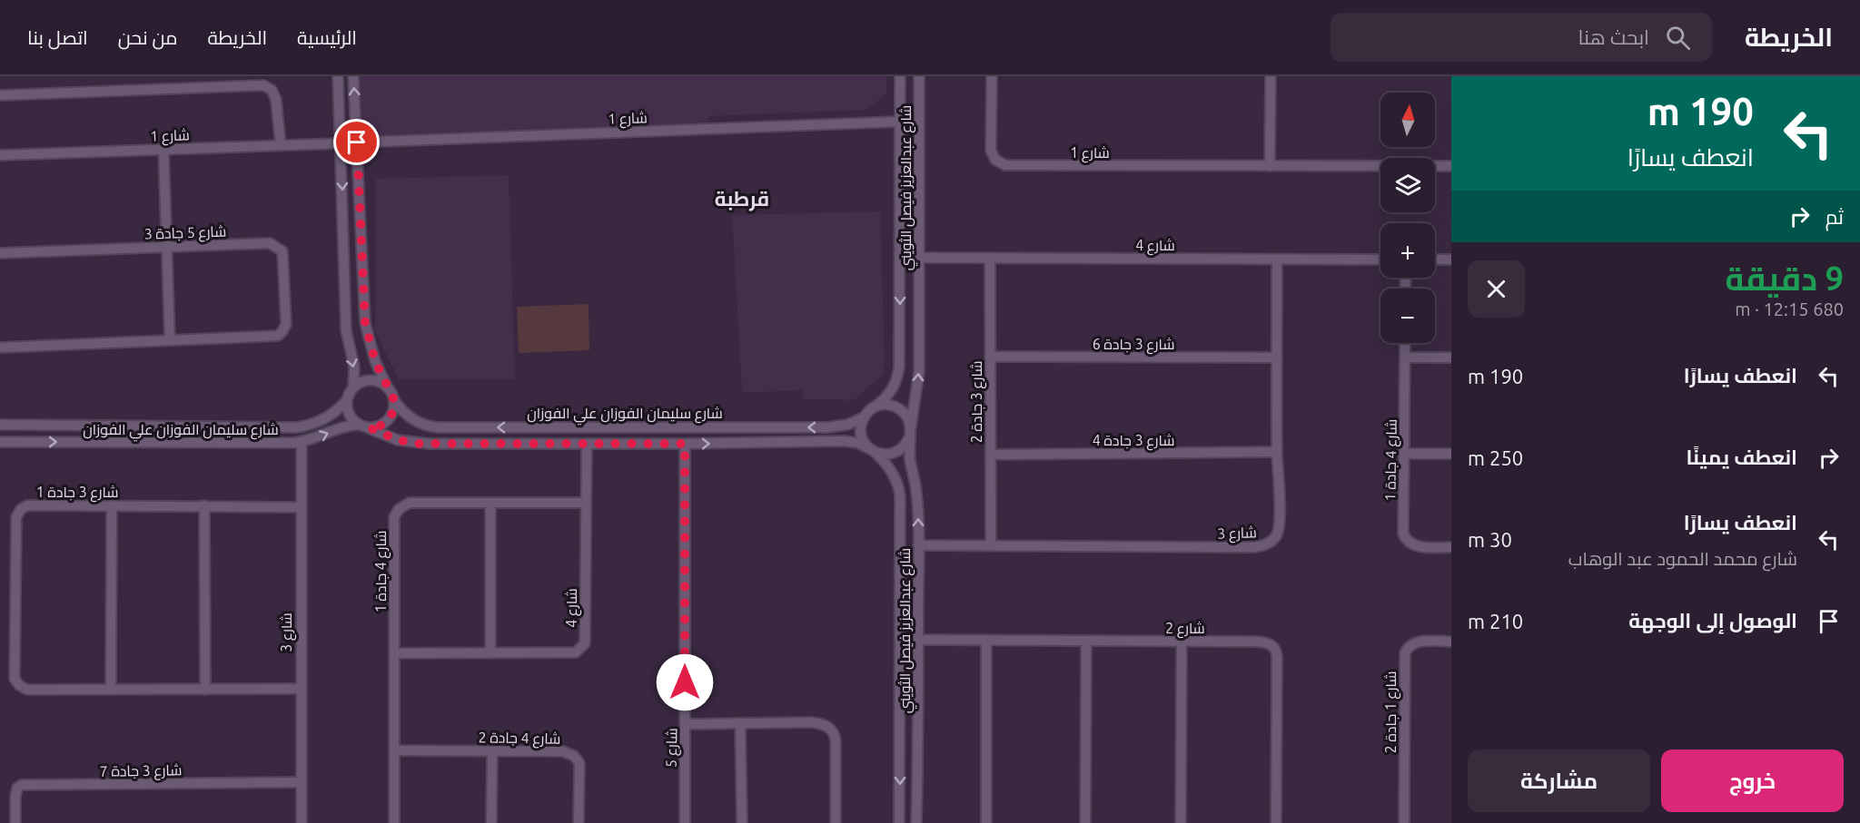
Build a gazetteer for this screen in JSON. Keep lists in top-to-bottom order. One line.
{"streets":{"street":["شارع 1","شارع عبدالعزيز فيصل الثويني","شارع 5 جادة 3","شارع 4","شارع 3 جادة 6","شارع 3 جادة 2","شارع سليمان الفوزان علي الفوزان","شارع 3 جادة 4","شارع 4 جادة 1","شارع 3 جادة 1","شارع 3","شارع 2","شارع 1 جادة 2","شارع 4 جادة 2","شارع 5","شارع 3 جادة 7"]},"crossings":[["شارع 1","شارع عبدالعزيز فيصل الثويني"],["شارع عبدالعزيز فيصل الثويني","شارع 4"],["شارع عبدالعزيز فيصل الثويني","شارع سليمان الفوزان علي الفوزان"],["شارع عبدالعزيز فيصل الثويني","شارع 3"],["شارع عبدالعزيز فيصل الثويني","شارع 2"],["شارع 4","شارع 3 جادة 2"],["شارع 4","شارع سليمان الفوزان علي الفوزان"],["شارع 4","شارع 4 جادة 1"],["شارع 4","شارع 3"],["شارع 3 جادة 6","شارع 3 جادة 2"],["شارع 3 جادة 6","شارع 3"],["شارع 3 جادة 2","شارع 3 جادة 4"],["شارع 3 جادة 2","شارع 3"],["شارع سليمان الفوزان علي الفوزان","شارع 3"],["شارع سليمان الفوزان علي الفوزان","شارع 5"],["شارع 3 جادة 4","شارع 3"],["شارع 4 جادة 1","شارع 4 جادة 2"],["شارع 3 جادة 1","شارع 3"],["شارع 3","شارع 3 جادة 7"]],"districts":["قرطبة"],"north":"top","page":{"header":"الخريطة","search":"ابحث هنا","nav":["الرئيسية","الخريطة","من نحن","اتصل بنا"],"turn":["190 m","انعطف يسارًا"],"map_buttons":["+","−"],"then":"ثم","heading":["9 دقيقة","680 m · 12:15"],"list":[{"name":"انعطف يسارًا","value":"190 m"},{"name":"انعطف يمينًا","value":"250 m"},{"name":"انعطف يسارًا","note":"شارع محمد الحمود عبد الوهاب","value":"30 m"},{"name":"الوصول إلى الوجهة","value":"210 m"}],"buttons":["خروج","مشاركة"]}}
